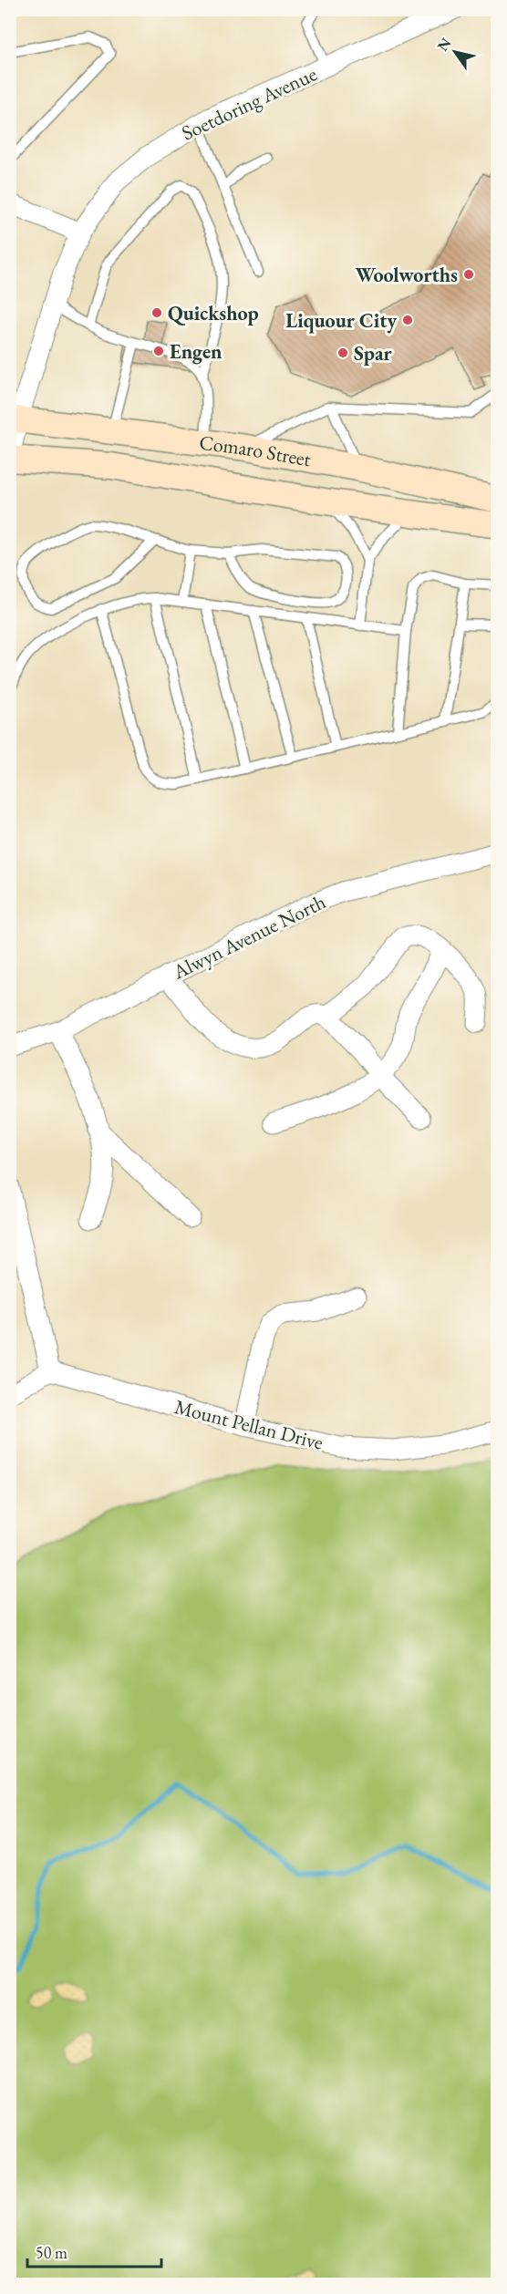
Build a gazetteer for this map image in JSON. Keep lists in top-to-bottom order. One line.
{"streets":{"street":["Soetdoring Avenue","Comaro Street","Alwyn Avenue North","Mount Pellan Drive"]},"crossings":[["Soetdoring Avenue","Comaro Street"]],"places":["Woolworths","Quickshop","Liquour City","Engen","Spar"],"scale_bar":"50 m","north":"top left"}
